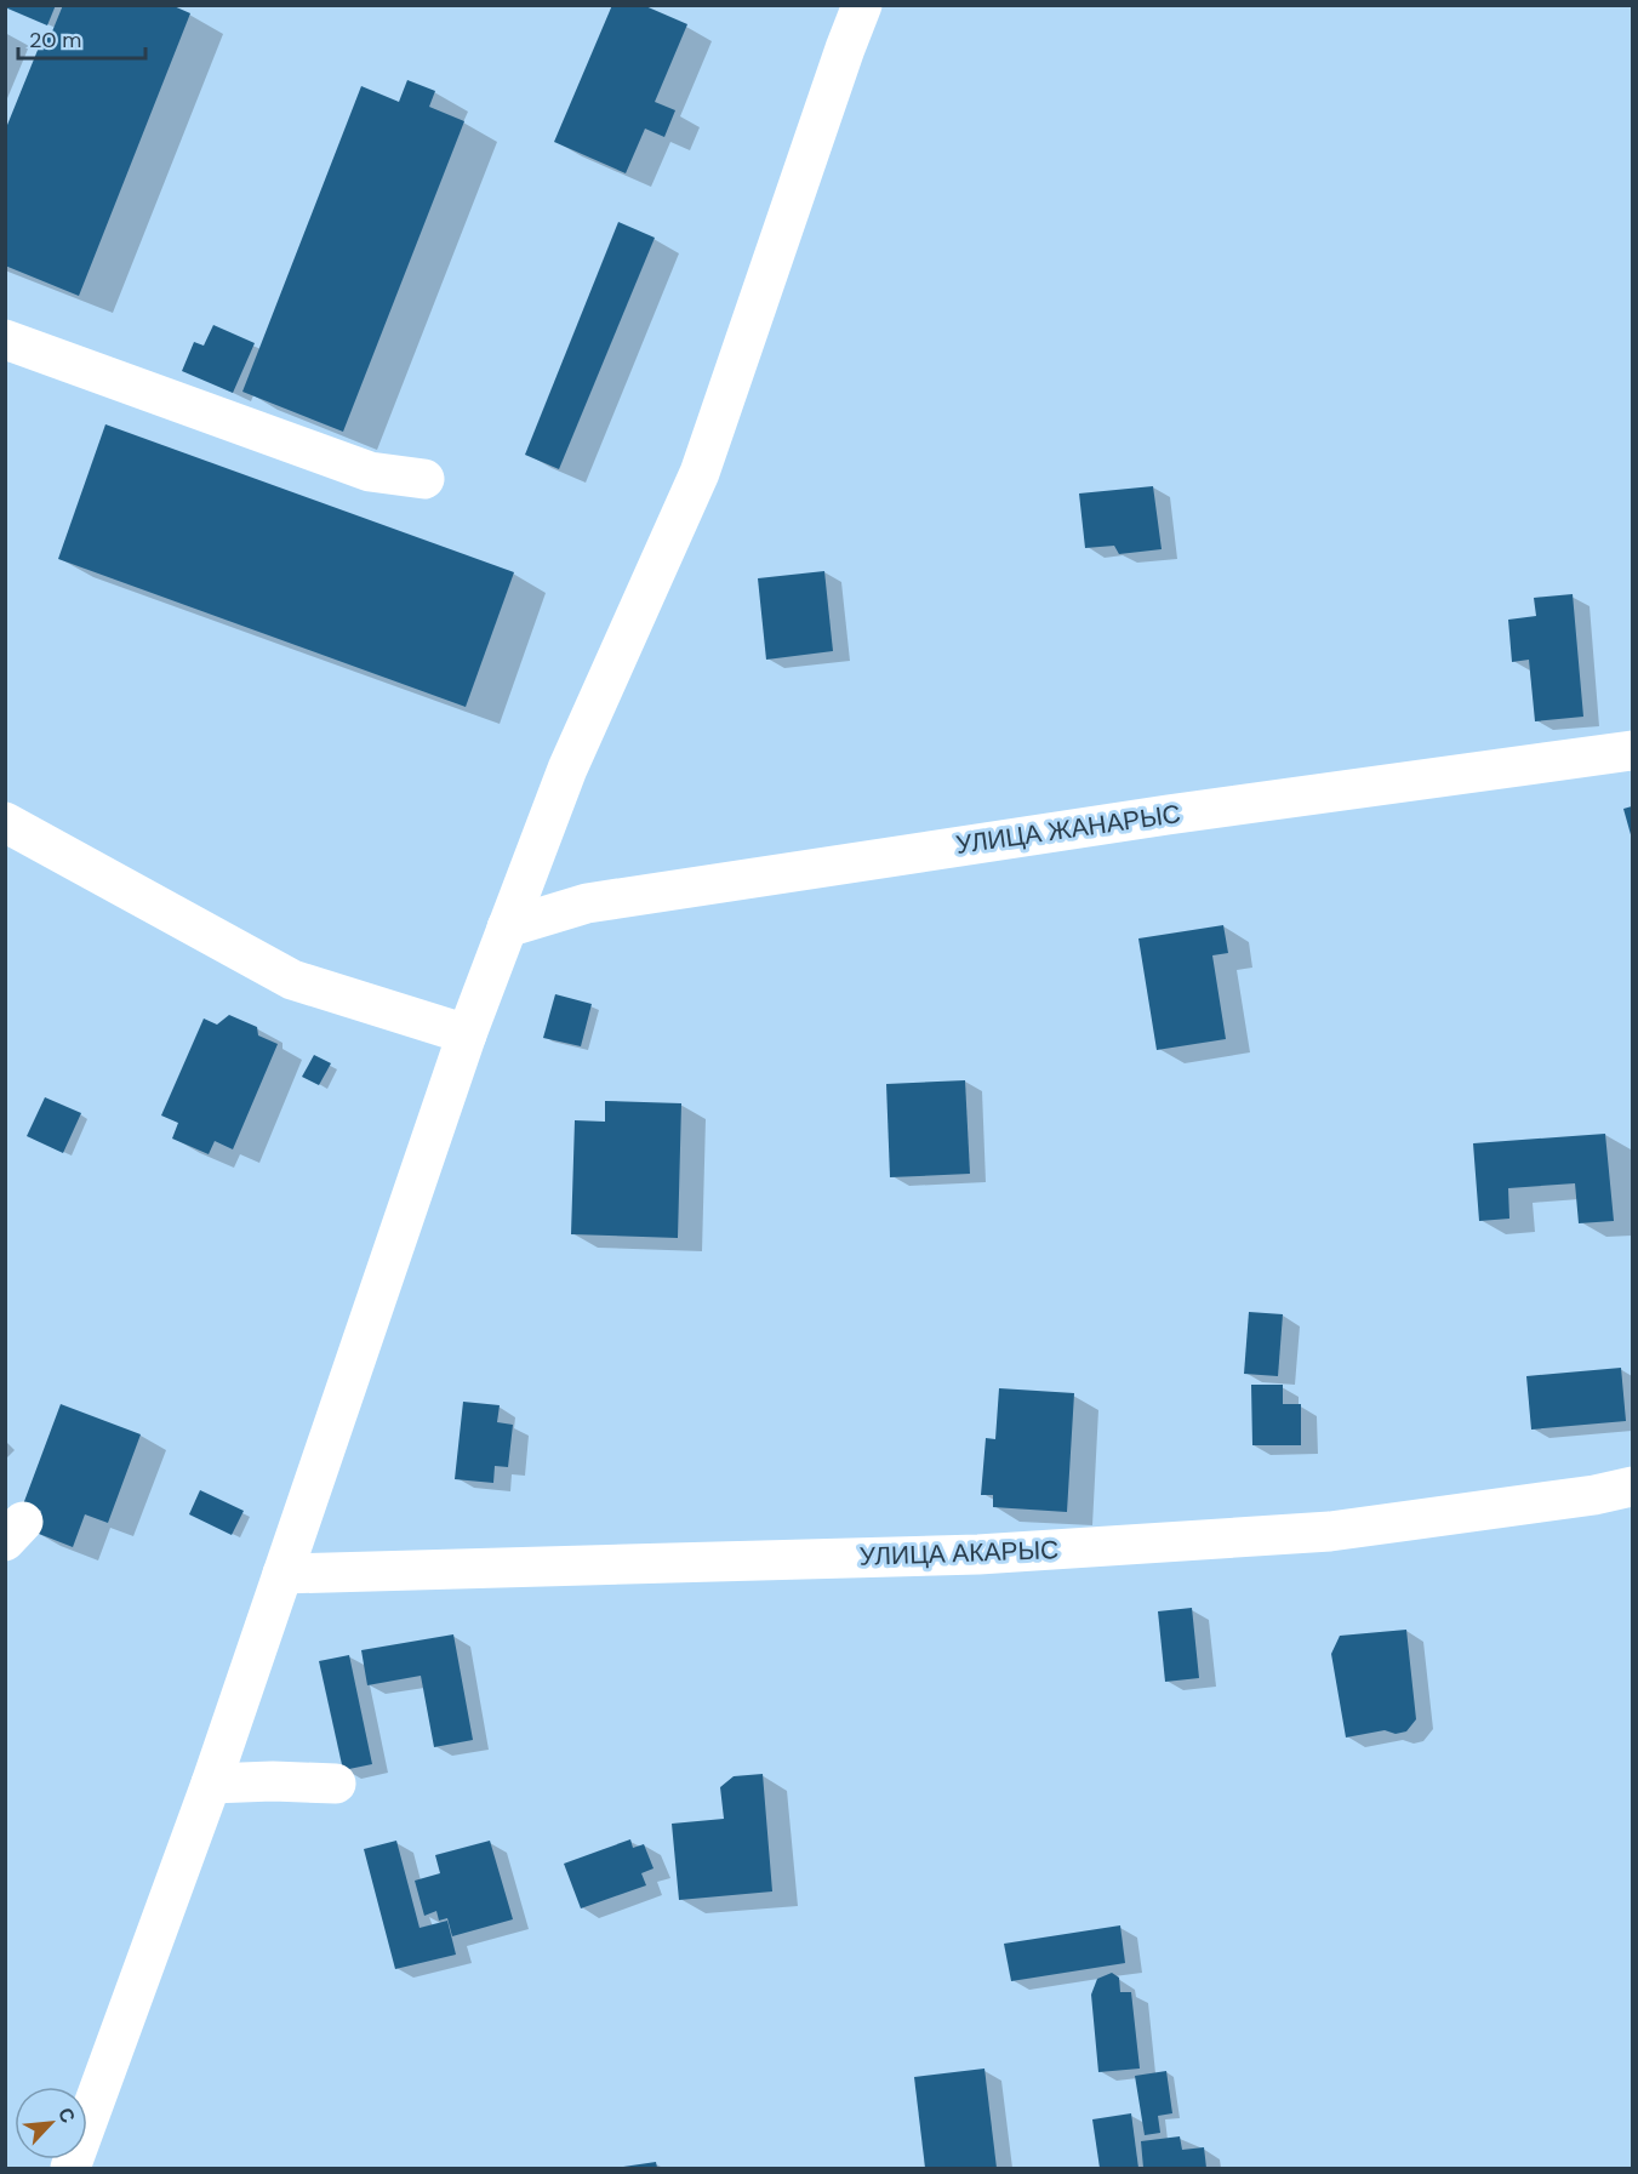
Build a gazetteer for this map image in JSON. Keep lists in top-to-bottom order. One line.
{"streets":{"street":["УЛИЦА ЖАНАРЫС","УЛИЦА АКАРЫС"]},"scale_bar":"20 m","north":"top right"}
